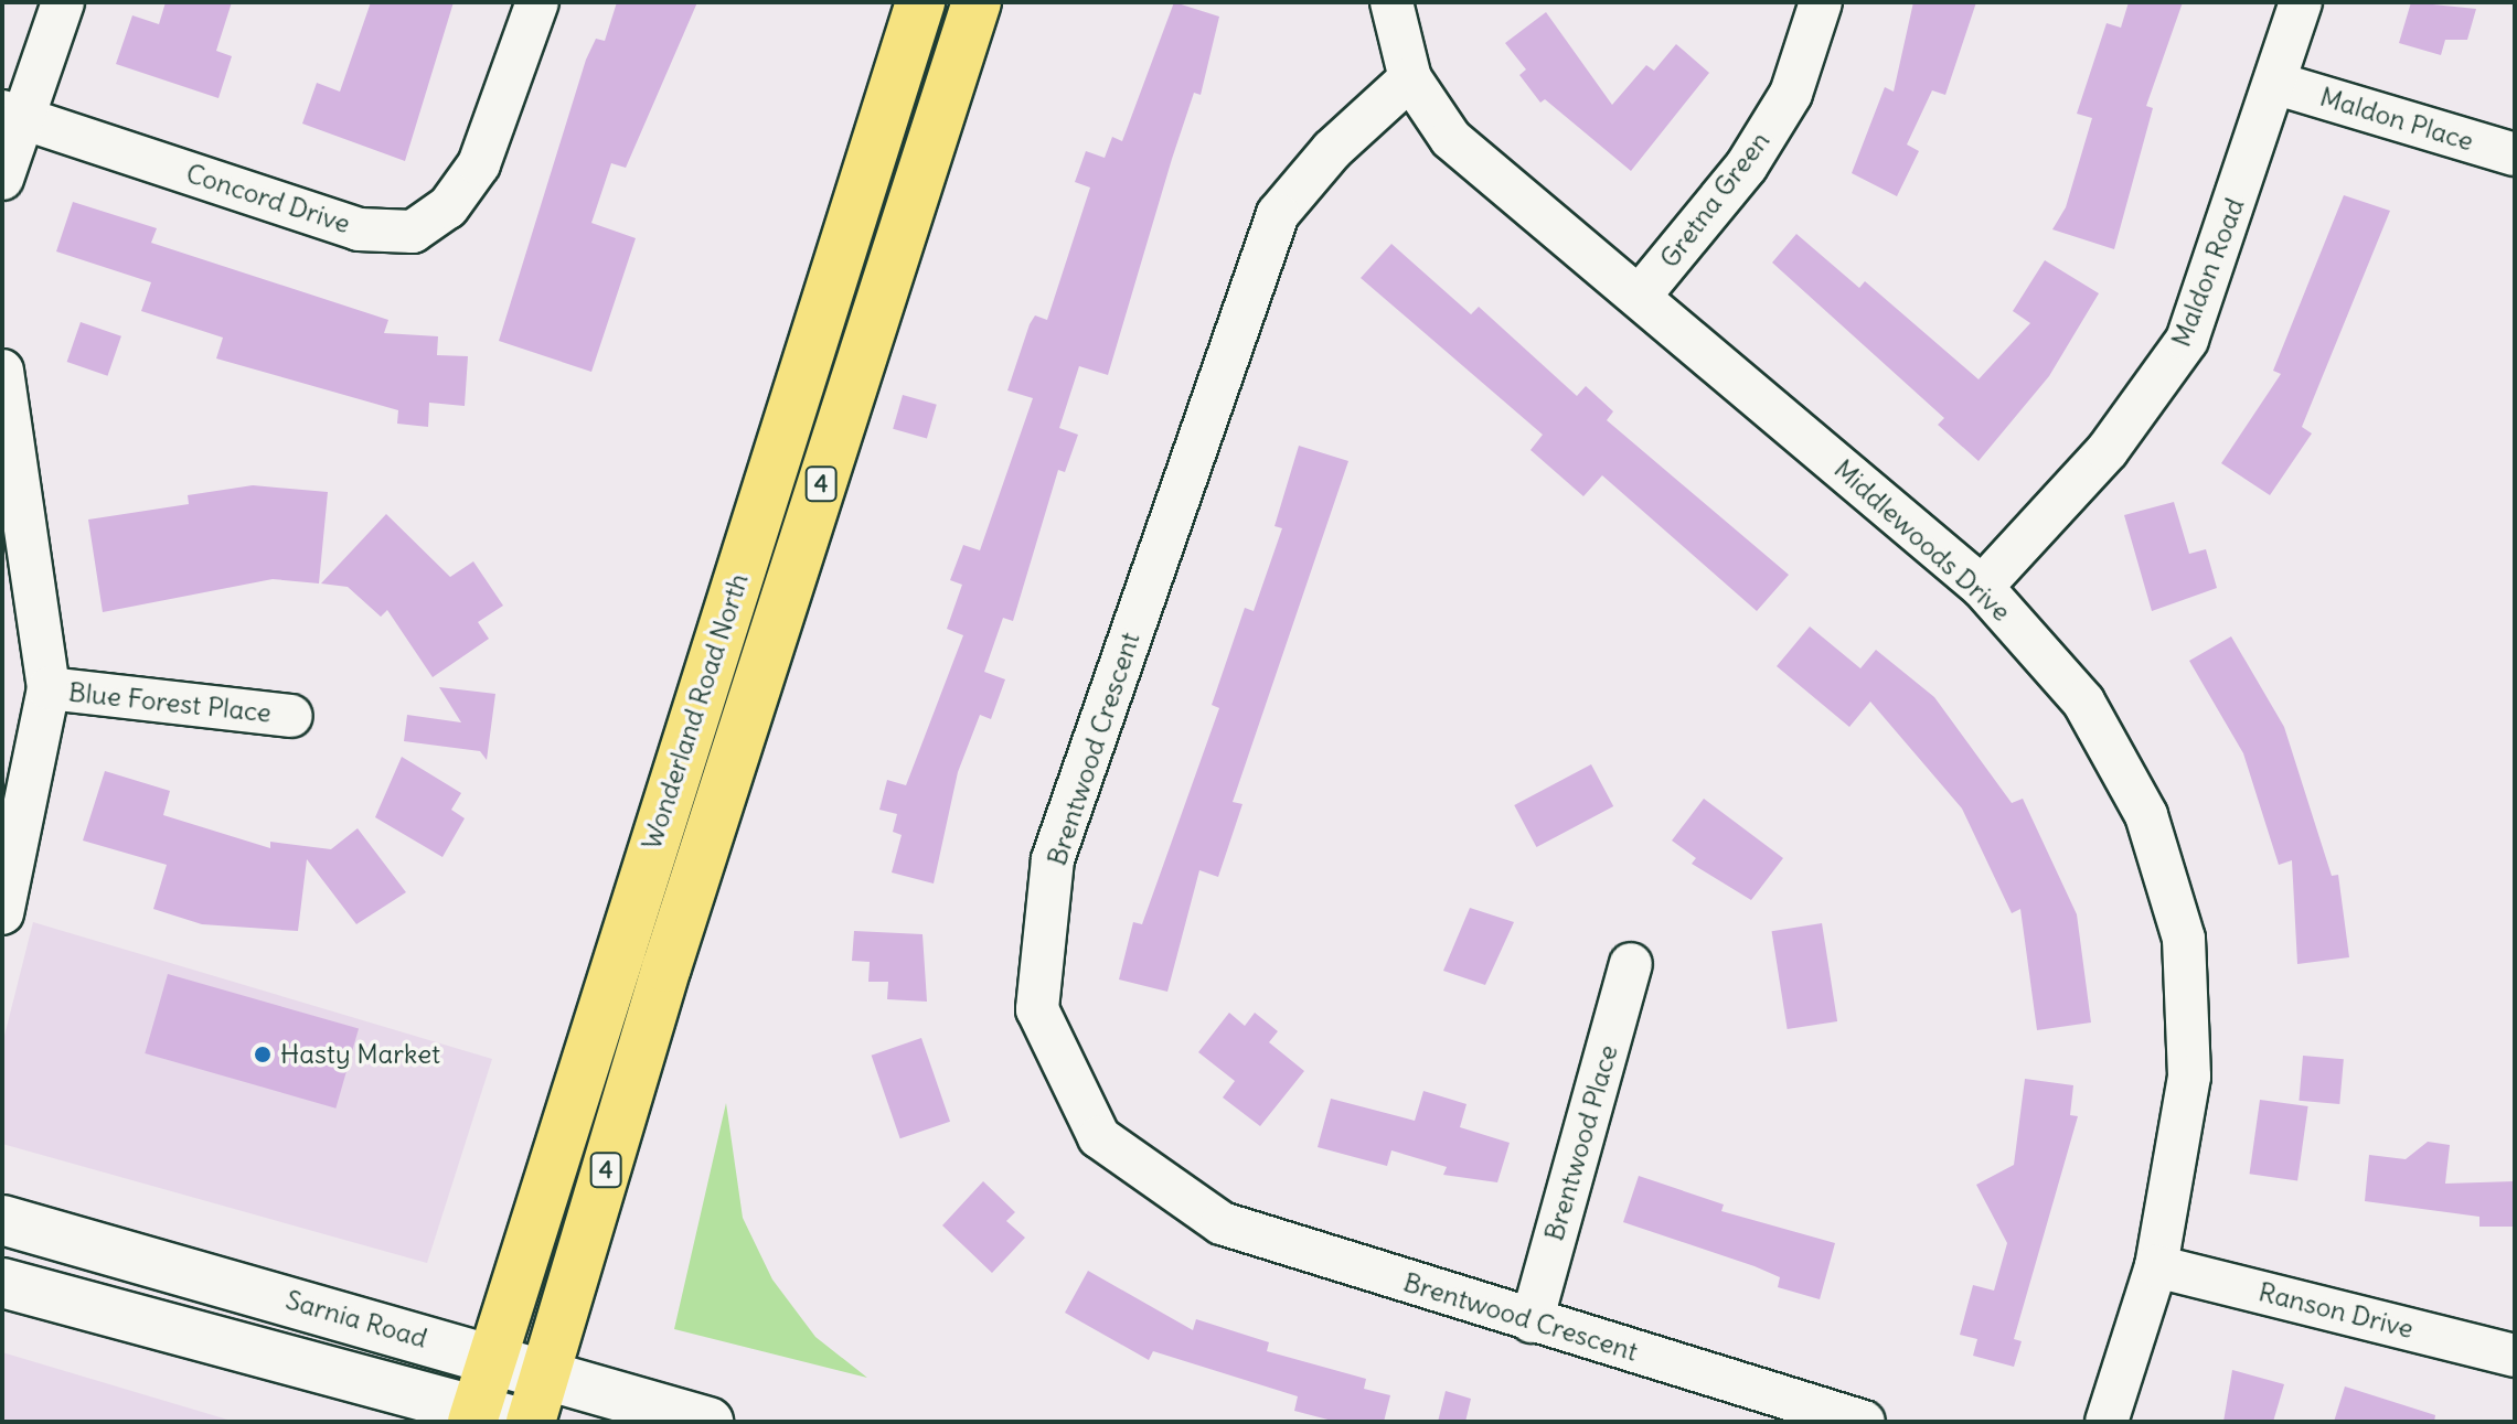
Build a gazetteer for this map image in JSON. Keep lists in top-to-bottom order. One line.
{"streets":{"main road":["4","Wonderland Road North","Sarnia Road"],"street":["Maldon Place","Concord Drive","Gretna Green","Maldon Road","Middlewoods Drive","Blue Forest Place","Brentwood Crescent","Brentwood Place","Ranson Drive"]},"crossings":[["Maldon Place","Maldon Road"],["Gretna Green","Middlewoods Drive"],["Maldon Road","Middlewoods Drive"],["Middlewoods Drive","Brentwood Crescent"],["Middlewoods Drive","Ranson Drive"],["Wonderland Road North","Sarnia Road"],["Brentwood Crescent","Brentwood Place"]],"places":["Hasty Market"]}
